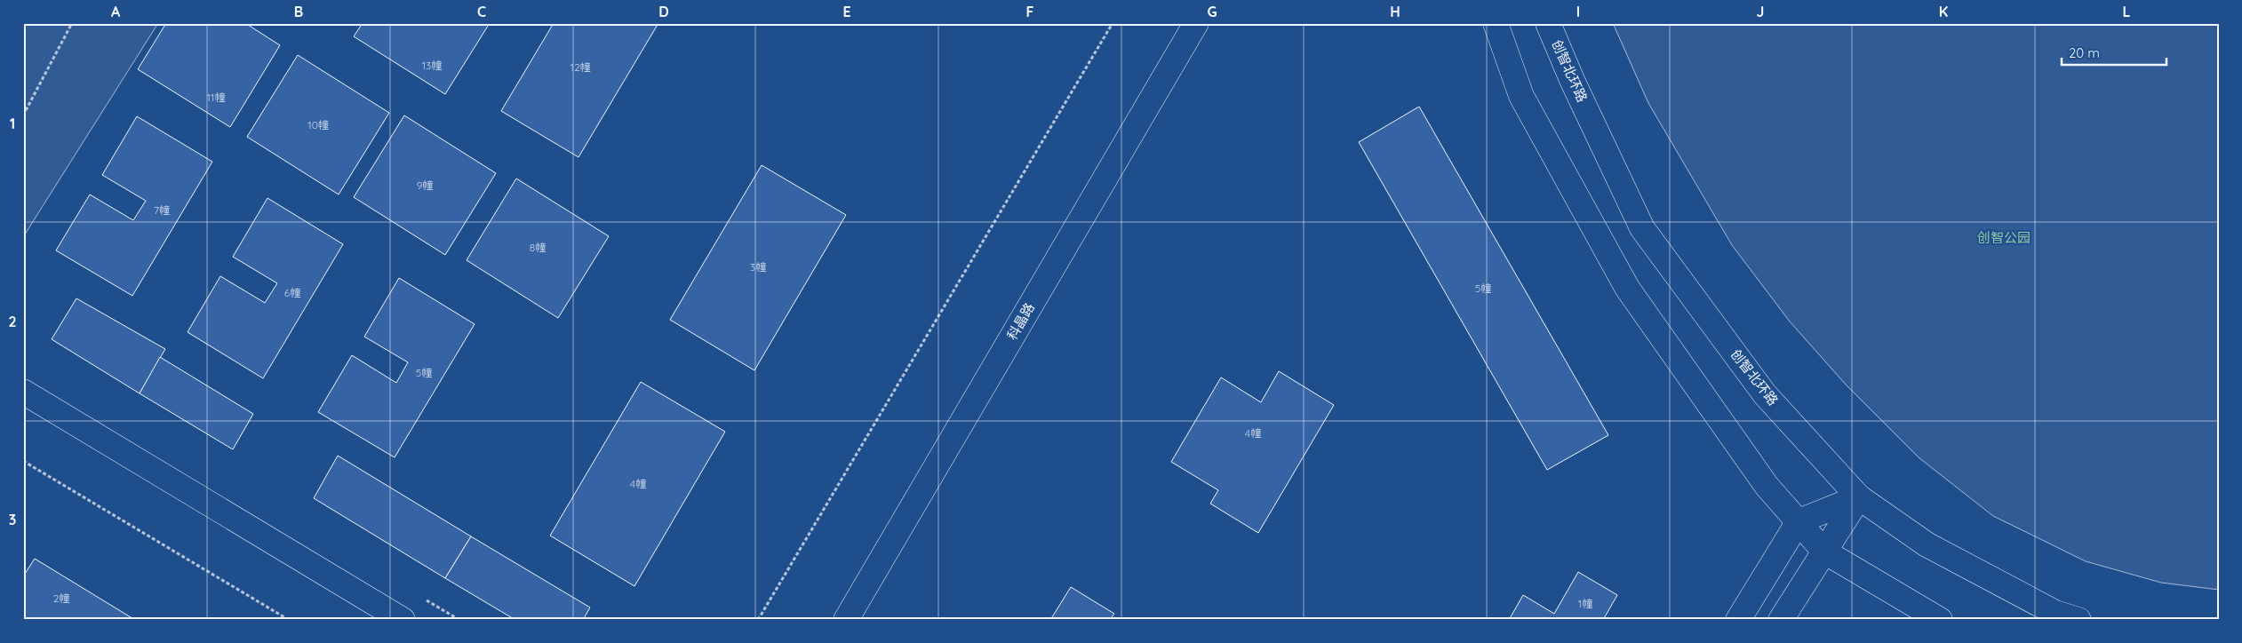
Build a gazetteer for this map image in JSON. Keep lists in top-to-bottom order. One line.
{"streets":{"main road":["创智北环路","科晶路"]},"parks":["创智公园"],"house_numbers":["13幢","12幢","11幢","10幢","9幢","7幢","8幢","3幢","5幢","6幢","5幢","4幢","4幢","2幢","1幢"],"scale_bar":"20 m","grid":{"columns":["A","B","C","D","E","F","G","H","I","J","K","L"],"rows":["1","2","3"]}}
